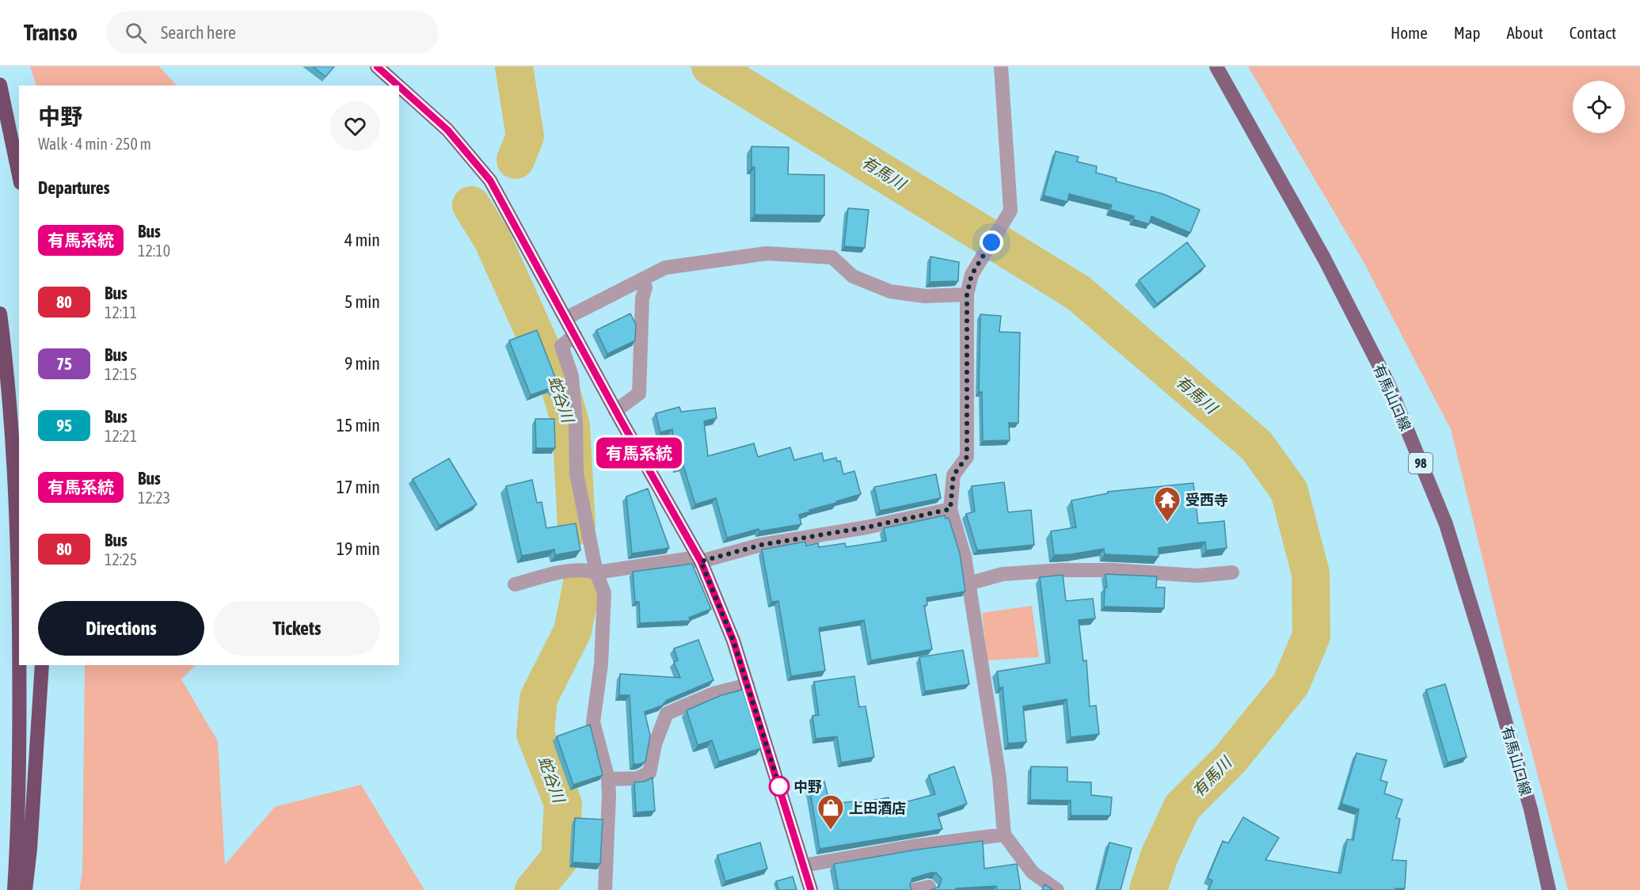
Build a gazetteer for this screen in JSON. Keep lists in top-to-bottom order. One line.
{"streets":{"main road":["有馬山口線","98"]},"water":["有馬川","蛇谷川"],"places":{"temple":["受西寺"],"other":["中野"],"shop":["上田酒店"]},"lines":["bus line 有馬系統"],"page":{"header":"Transo","search":"Search here","nav":["Home","Map","About","Contact"],"on_map":"有馬系統","heading":[["中野","Walk · 4 min · 250 m"],"Departures"],"list":[{"mark":"有馬系統","name":"Bus","note":"12:10","value":"4 min"},{"mark":"80","name":"Bus","note":"12:11","value":"5 min"},{"mark":"75","name":"Bus","note":"12:15","value":"9 min"},{"mark":"95","name":"Bus","note":"12:21","value":"15 min"},{"mark":"有馬系統","name":"Bus","note":"12:23","value":"17 min"},{"mark":"80","name":"Bus","note":"12:25","value":"19 min"}],"buttons":["Directions","Tickets"]}}
